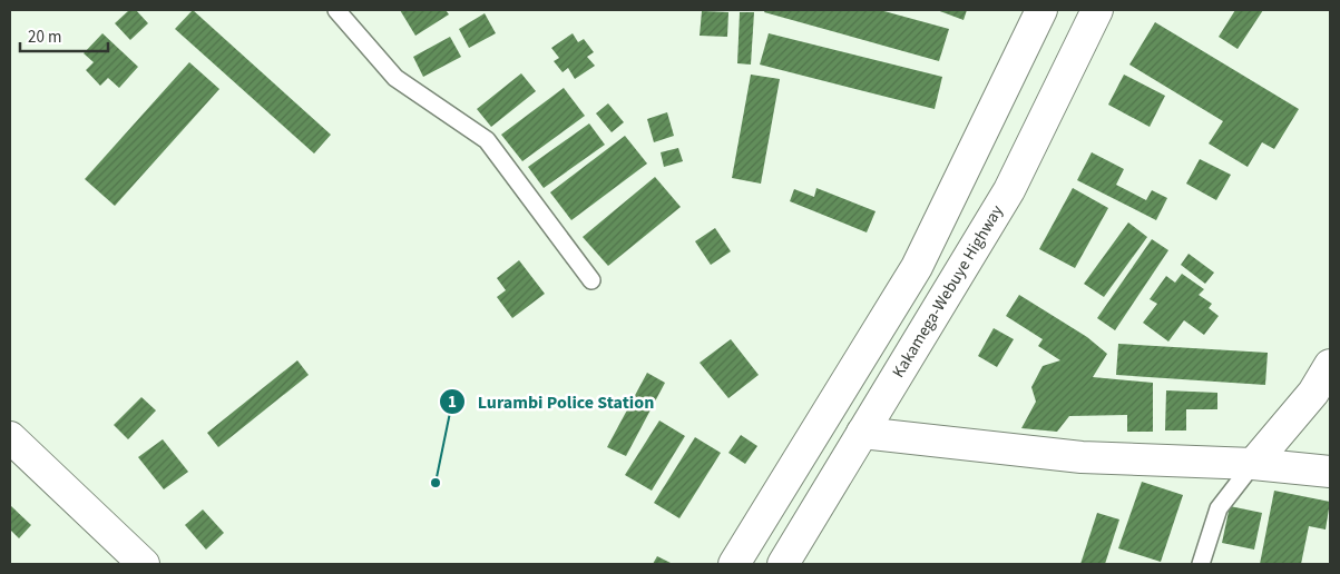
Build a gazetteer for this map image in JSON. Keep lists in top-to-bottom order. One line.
{"streets":{"main road":["Kakamega-Webuye Highway"]},"places":["Lurambi Police Station"],"scale_bar":"20 m"}
